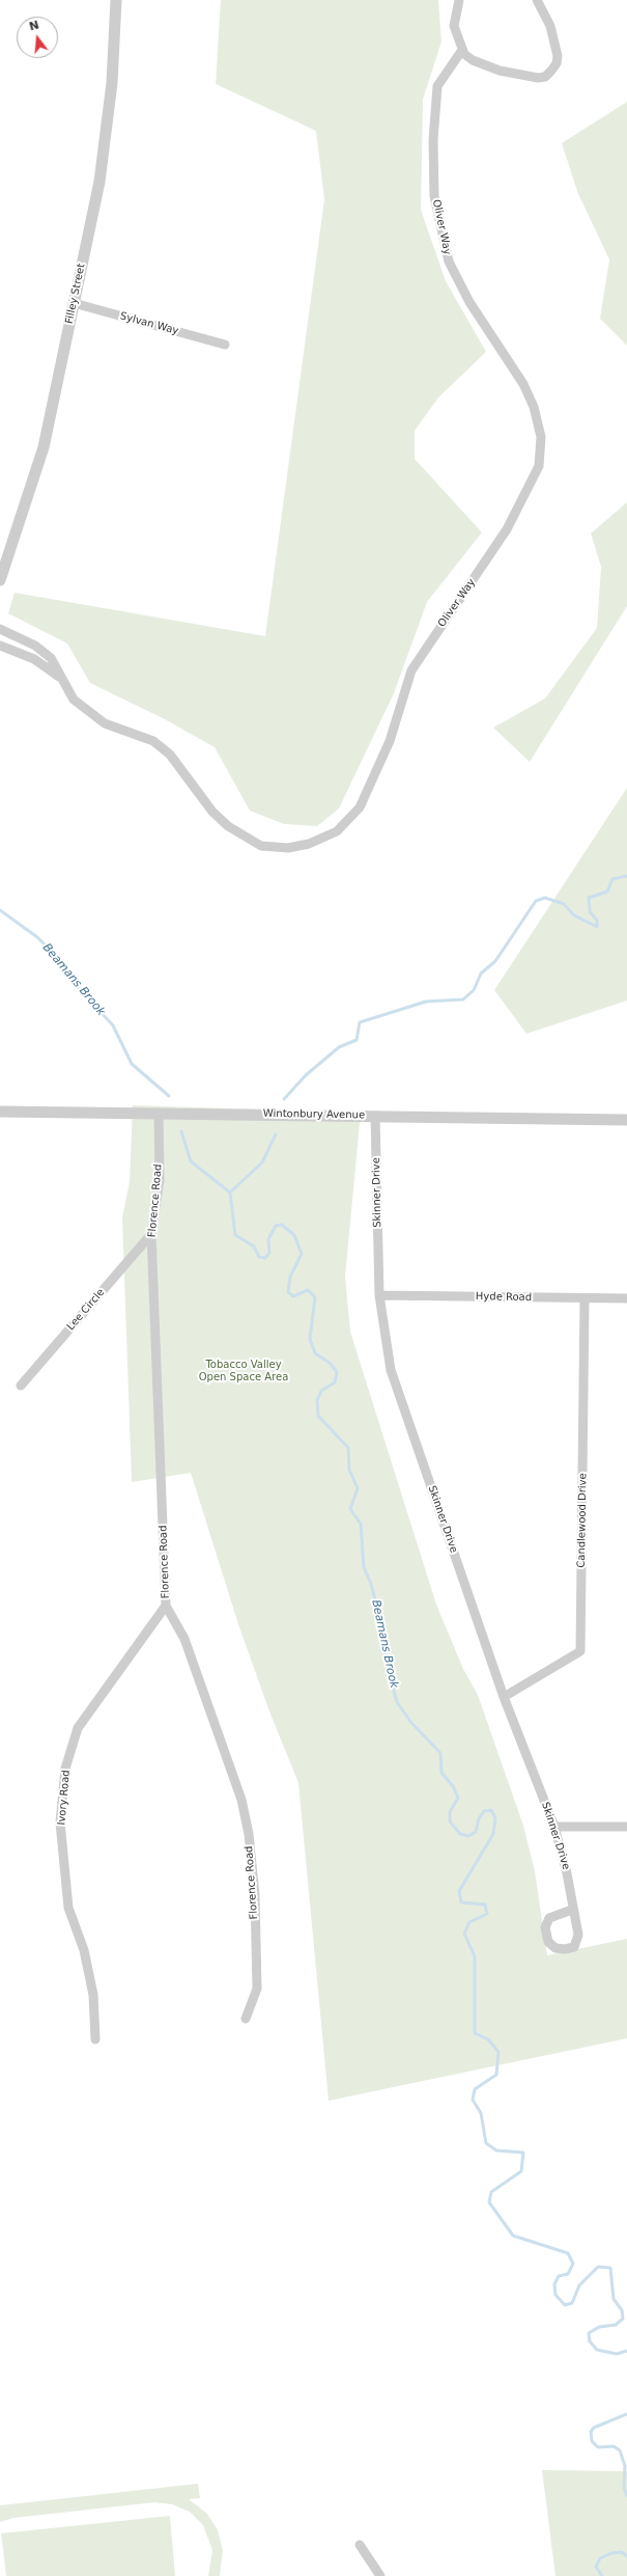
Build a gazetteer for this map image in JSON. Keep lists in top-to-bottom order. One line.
{"streets":{"street":["Oliver Way","Filley Street","Sylvan Way","Wintonbury Avenue","Skinner Drive","Florence Road","Hyde Road","Lee Circle","Candlewood Drive","Ivory Road"]},"crossings":[["Filley Street","Sylvan Way"],["Wintonbury Avenue","Skinner Drive"],["Wintonbury Avenue","Florence Road"],["Skinner Drive","Hyde Road"],["Skinner Drive","Candlewood Drive"],["Florence Road","Lee Circle"],["Florence Road","Ivory Road"],["Hyde Road","Candlewood Drive"]],"water":["Beamans Brook"],"parks":["Tobacco Valley Open Space Area"],"north":"top"}
